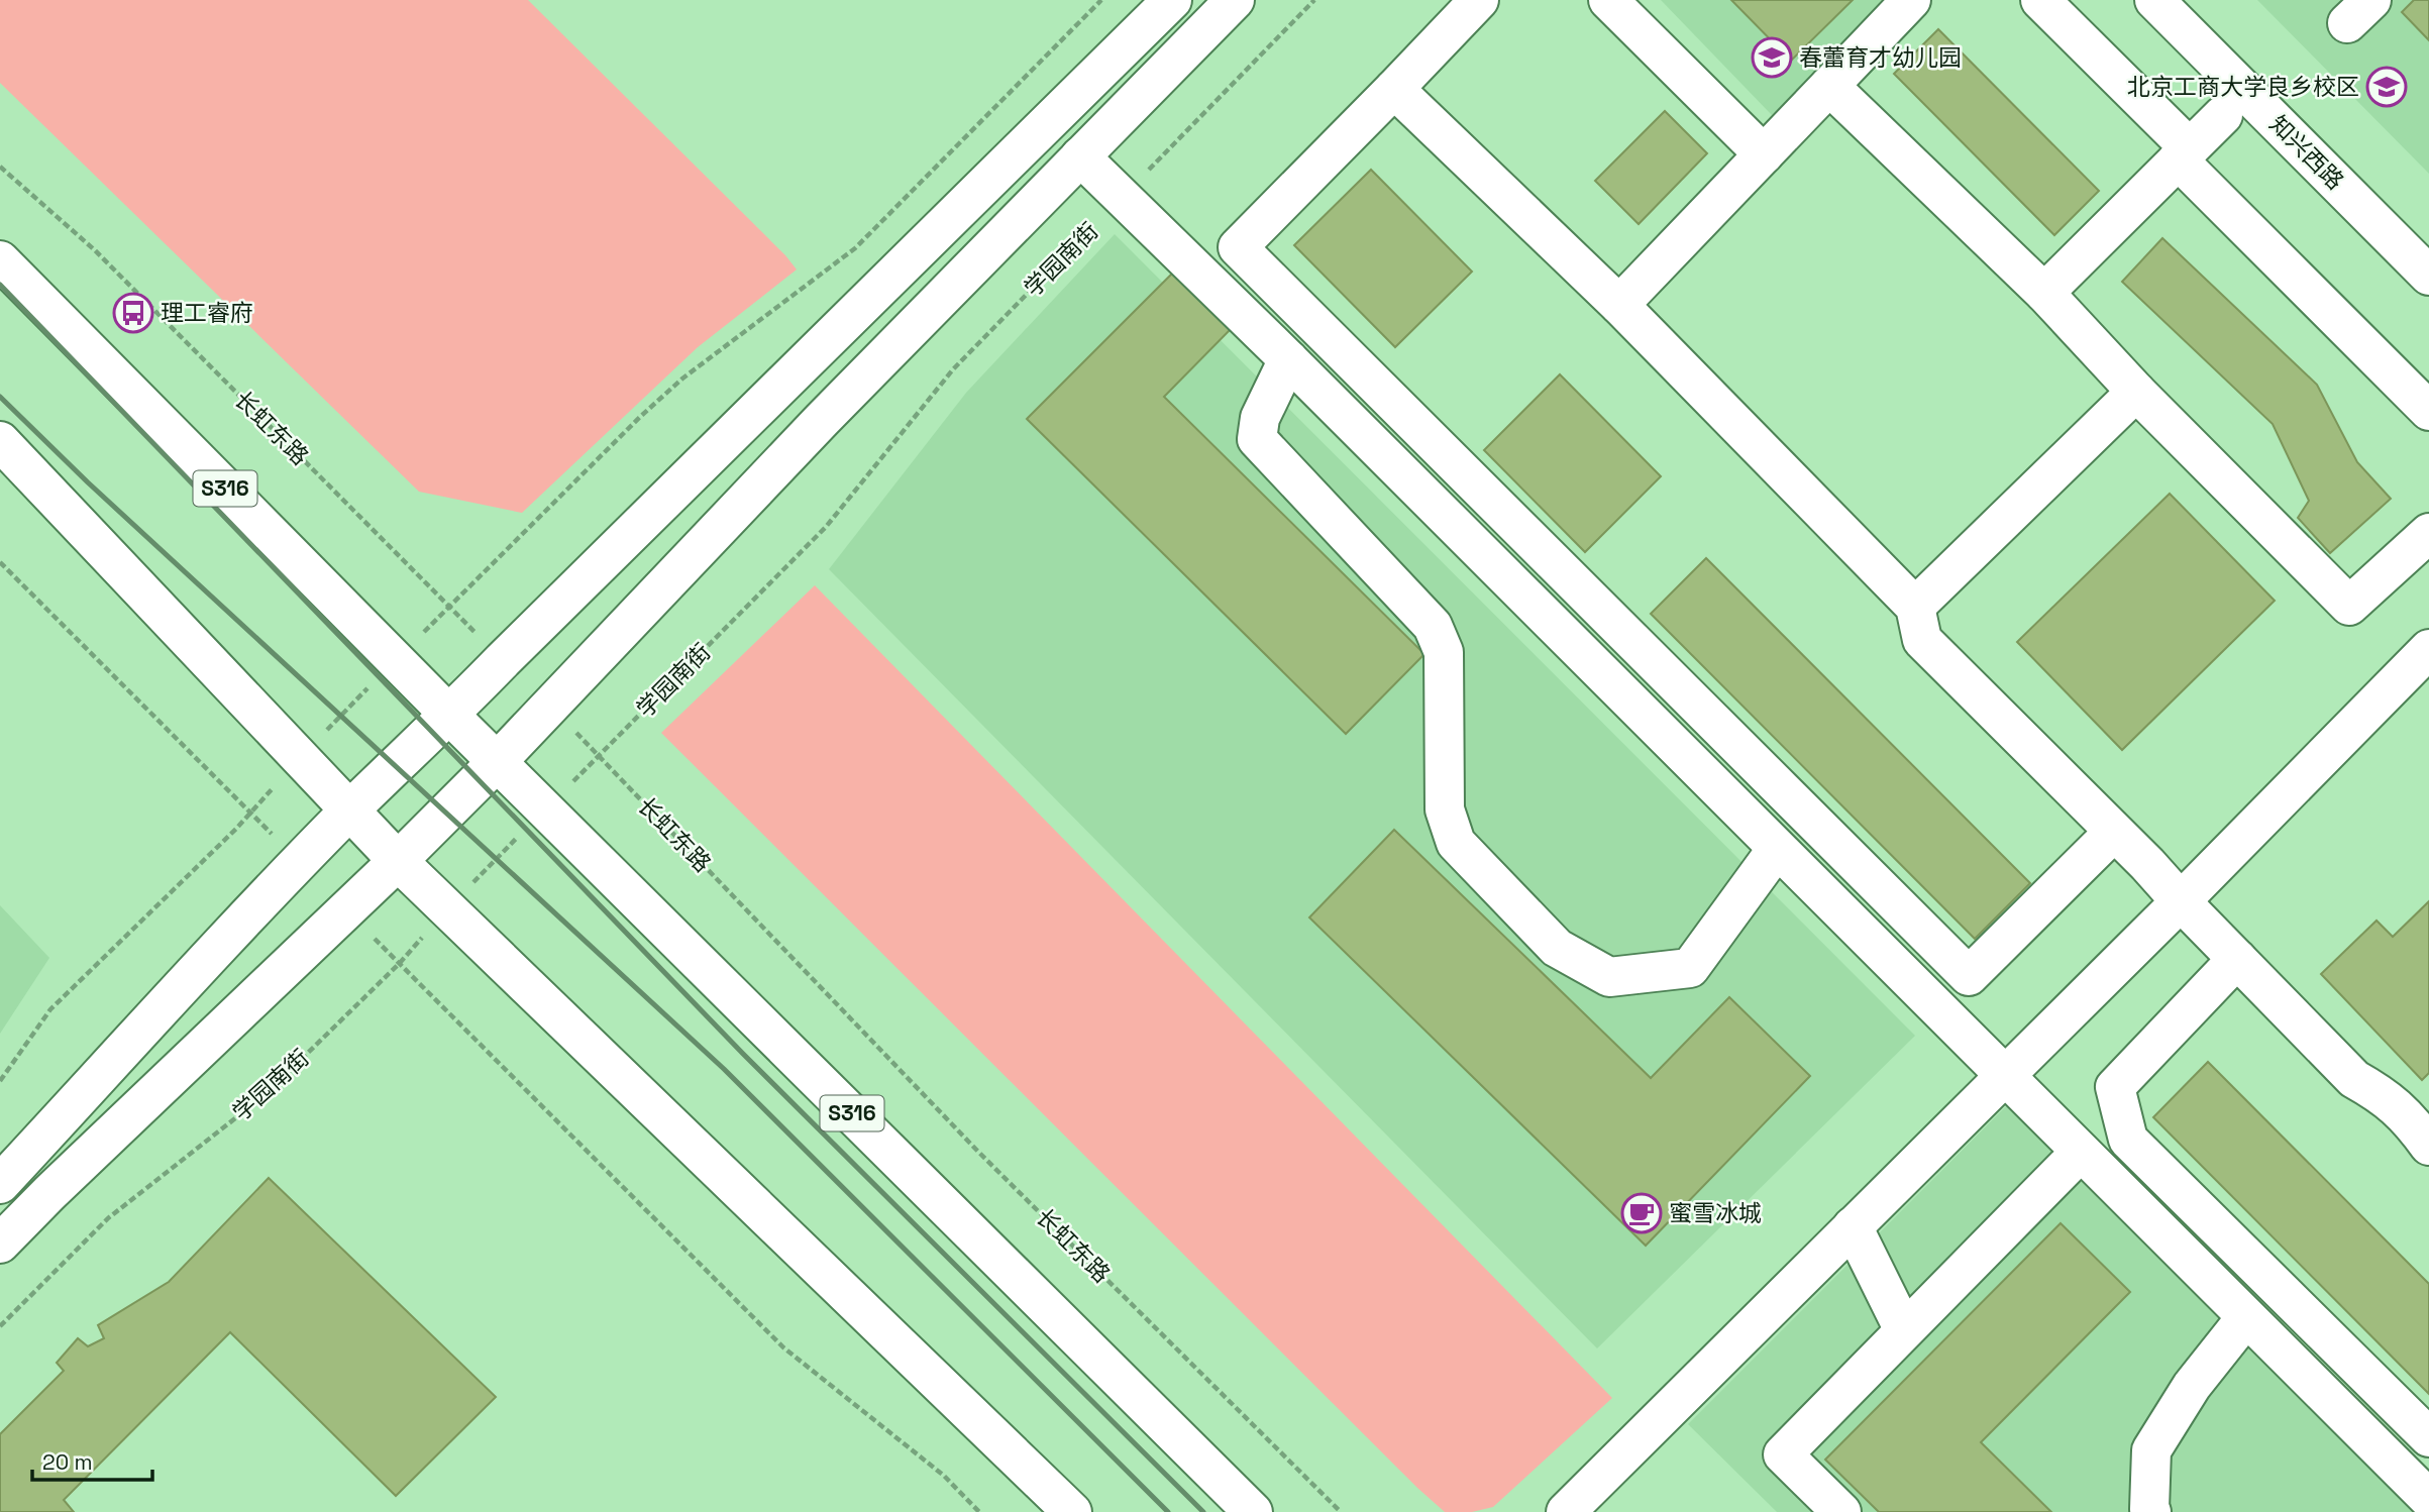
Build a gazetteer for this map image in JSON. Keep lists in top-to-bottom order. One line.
{"streets":{"street":["知兴西路","S316"],"path":["学园南街","长虹东路"]},"crossings":[["学园南街","长虹东路"],["学园南街","S316"]],"places":{"school or university":["春蕾育才幼儿园","北京工商大学良乡校区"],"bus stop":["理工睿府"],"cafe":["蜜雪冰城"]},"scale_bar":"20 m"}
